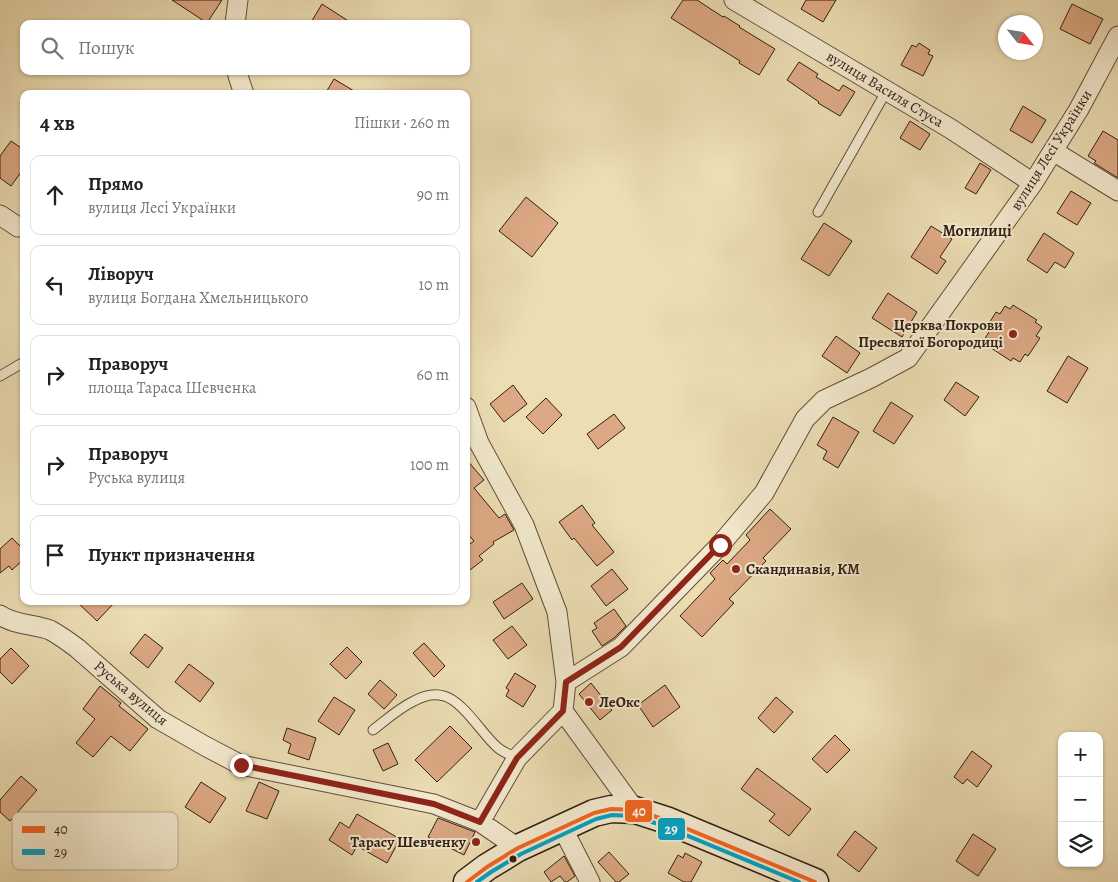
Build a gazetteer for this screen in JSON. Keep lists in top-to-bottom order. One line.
{"streets":{"street":["вулиця Василя Стуса","вулиця Лесі Українки","Руська вулиця"]},"crossings":[["вулиця Василя Стуса","вулиця Лесі Українки"]],"districts":["Могилиці"],"places":["Церква Покрови Пресвятої Богородиці","Скандинавія, КМ","ЛеОкс","Тарасу Шевченку"],"lines":["transit line 40","transit line 29"],"legend":["40","29"],"north":"bottom right","page":{"search":"Пошук","heading":["4 хв","Пішки · 260 m"],"list":[["Прямо","вулиця Лесі Українки","90 m"],["Ліворуч","вулиця Богдана Хмельницького","10 m"],["Праворуч","площа Тараса Шевченка","60 m"],["Праворуч","Руська вулиця","100 m"],"Пункт призначення"],"map_buttons":["+","−"]}}
